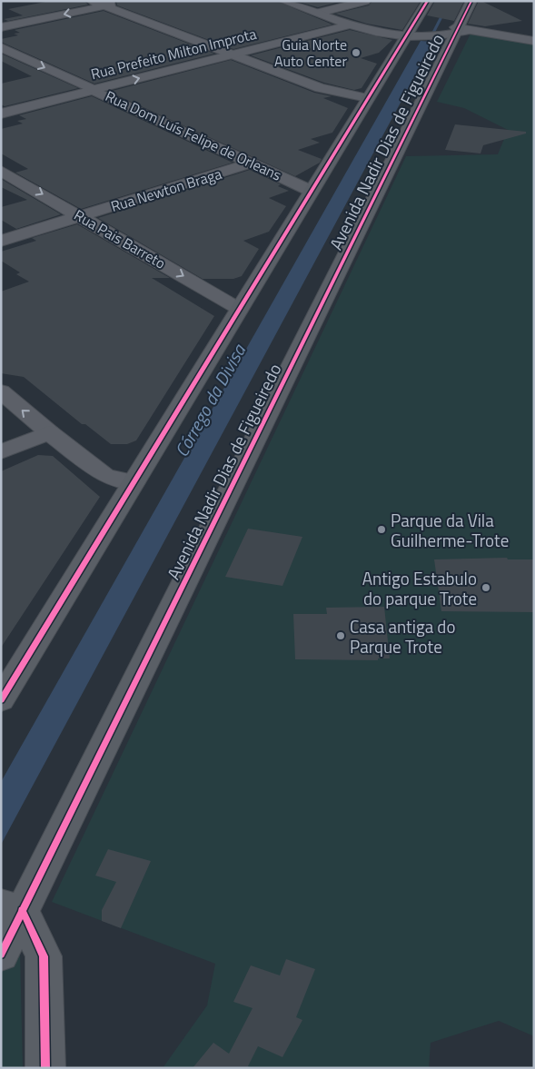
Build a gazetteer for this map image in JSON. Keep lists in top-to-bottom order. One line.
{"streets":{"main road":["Avenida Nadir Dias de Figueiredo"],"street":["Rua Prefeito Milton Improta","Rua Dom Luís Felipe de Orleans","Rua Newton Braga","Rua Pais Barreto"]},"crossings":[["Rua Prefeito Milton Improta","Rua Dom Luís Felipe de Orleans"],["Rua Dom Luís Felipe de Orleans","Avenida Nadir Dias de Figueiredo"],["Rua Dom Luís Felipe de Orleans","Rua Newton Braga"],["Avenida Nadir Dias de Figueiredo","Rua Pais Barreto"],["Rua Newton Braga","Rua Pais Barreto"]],"water":["Córrego da Divisa"],"places":["Guia Norte Auto Center","Parque da Vila Guilherme-Trote","Antigo Estabulo do parque Trote","Casa antiga do Parque Trote"]}
